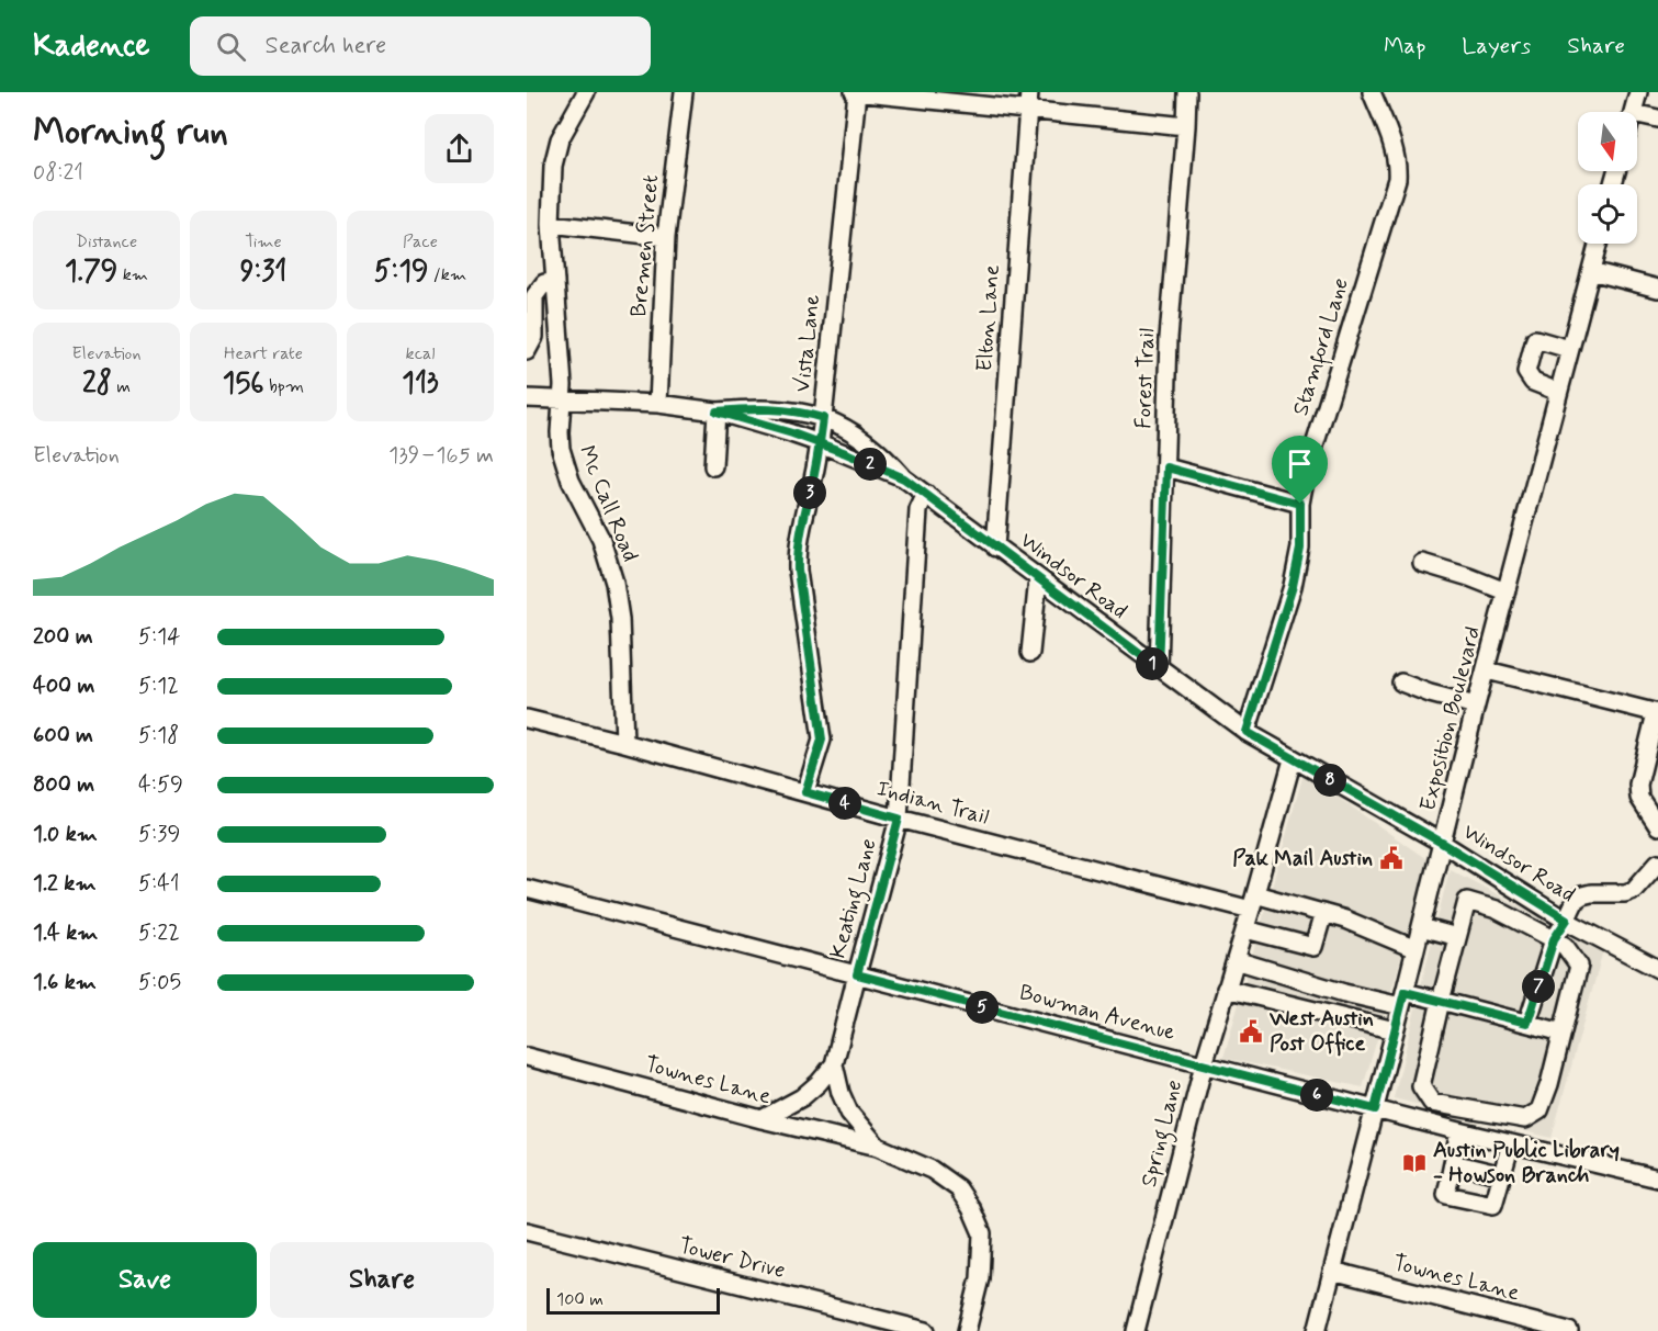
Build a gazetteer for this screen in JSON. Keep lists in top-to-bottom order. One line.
{"streets":{"street":["Bremen Street","Elton Lane","Vista Lane","Stamford Lane","Forest Trail","Mc Call Road","Windsor Road","Exposition Boulevard","Indian Trail","Keating Lane","Bowman Avenue","Townes Lane","Spring Lane","Tower Drive"]},"crossings":[["Bremen Street","Windsor Road"],["Elton Lane","Windsor Road"],["Vista Lane","Windsor Road"],["Vista Lane","Indian Trail"],["Stamford Lane","Windsor Road"],["Forest Trail","Windsor Road"],["Mc Call Road","Windsor Road"],["Mc Call Road","Indian Trail"],["Windsor Road","Exposition Boulevard"],["Windsor Road","Keating Lane"],["Windsor Road","Spring Lane"],["Exposition Boulevard","Indian Trail"],["Exposition Boulevard","Bowman Avenue"],["Exposition Boulevard","Townes Lane"],["Indian Trail","Keating Lane"],["Indian Trail","Spring Lane"],["Keating Lane","Bowman Avenue"],["Keating Lane","Townes Lane"],["Bowman Avenue","Spring Lane"]],"places":{"public building":["Pak Mail Austin","West Austin Post Office"],"library":["Austin Public Library - Howson Branch"]},"scale_bar":"100 m","north":"bottom","page":{"header":"Kadence","search":"Search here","nav":["Map","Layers","Share"],"heading":["Morning run","08:21"],"stats":[["Distance","1.79 km"],["Time","9:31"],["Pace","5:19 /km"],["Elevation","28 m"],["Heart rate","156 bpm"],["kcal","113"]],"chart":["Elevation","139–165 m"],"pins":["2","3","1","8","4","7","5","6"],"list":[{"name":"200 m","note":"5:14"},{"name":"400 m","note":"5:12"},{"name":"600 m","note":"5:18"},{"name":"800 m","note":"4:59"},{"name":"1.0 km","note":"5:39"},{"name":"1.2 km","note":"5:41"},{"name":"1.4 km","note":"5:22"},{"name":"1.6 km","note":"5:05"}],"buttons":["Save","Share"],"scale":"100 m"}}
